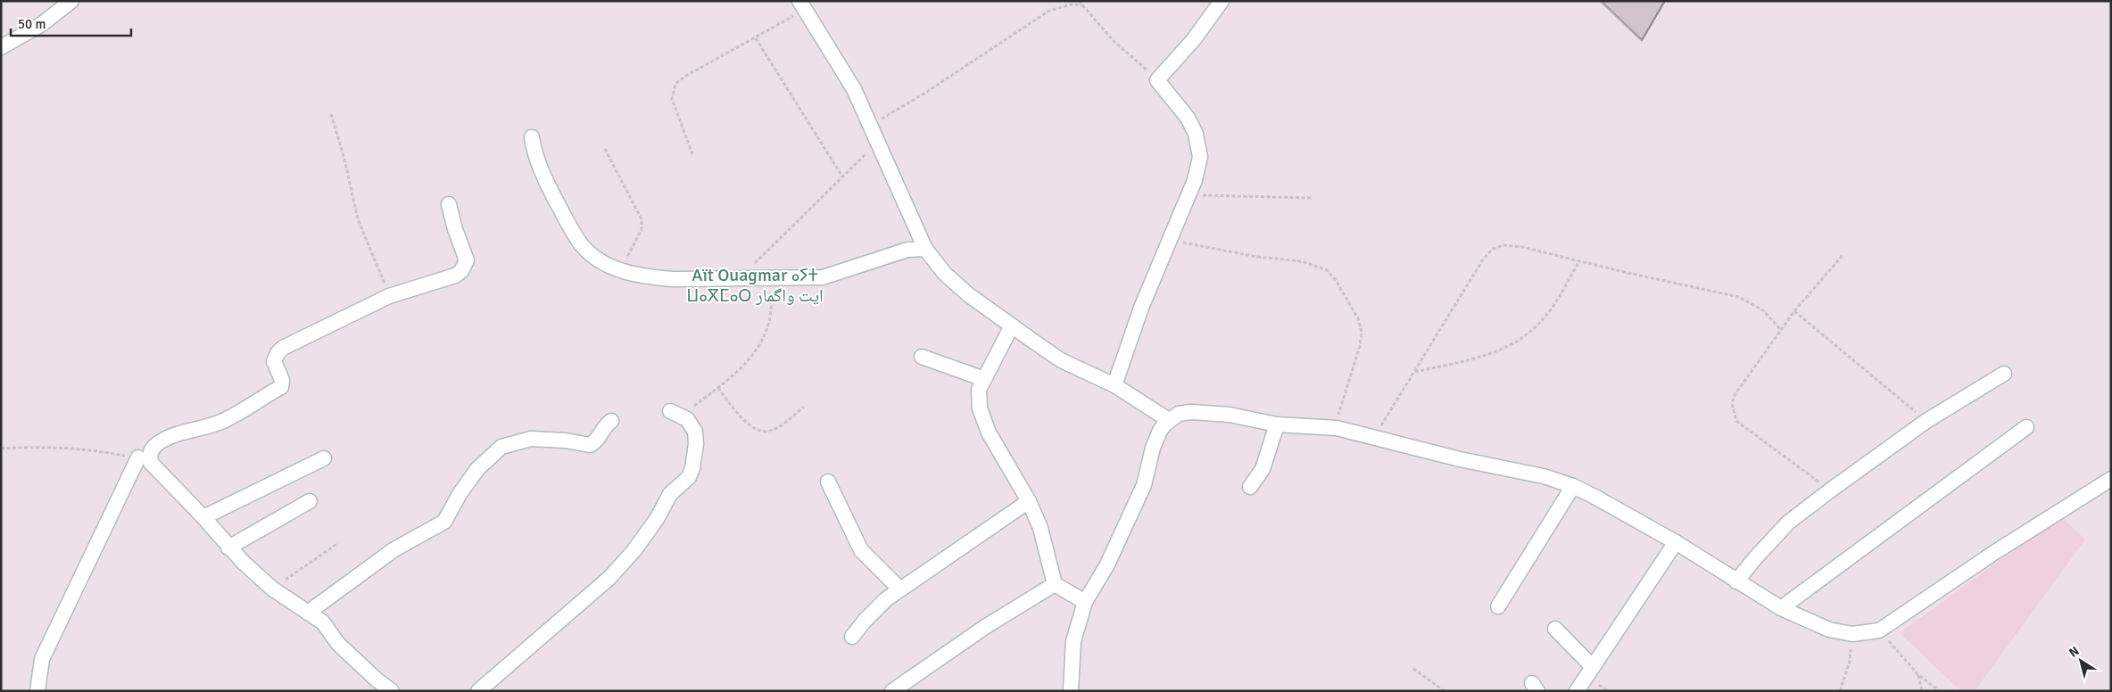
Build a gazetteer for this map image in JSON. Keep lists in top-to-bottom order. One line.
{"districts":["Aït Ouagmar ⴰⵢⵜ ⵡⴰⴳⵎⴰⵔ ايت واگمار"],"scale_bar":"50 m","north":"top left"}
